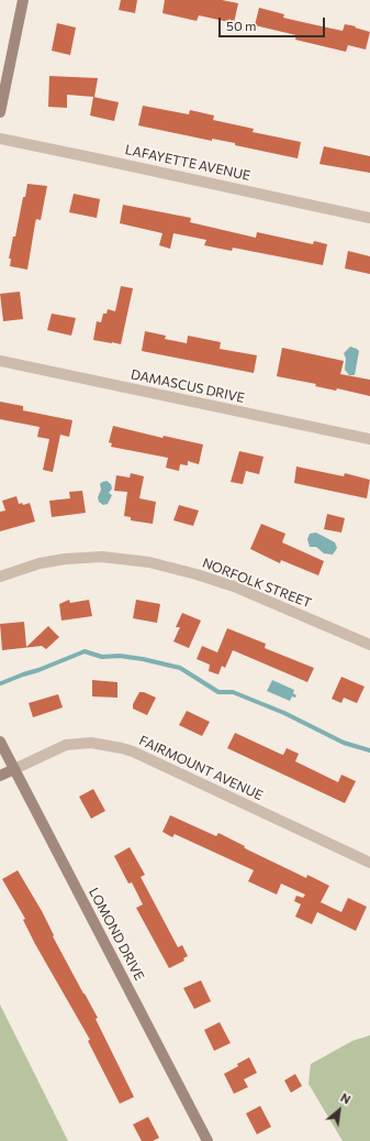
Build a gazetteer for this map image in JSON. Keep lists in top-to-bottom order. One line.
{"streets":{"main road":["LOMOND DRIVE"],"street":["LAFAYETTE AVENUE","DAMASCUS DRIVE","NORFOLK STREET","FAIRMOUNT AVENUE"]},"crossings":[["FAIRMOUNT AVENUE","LOMOND DRIVE"]],"scale_bar":"50 m","north":"top right"}
